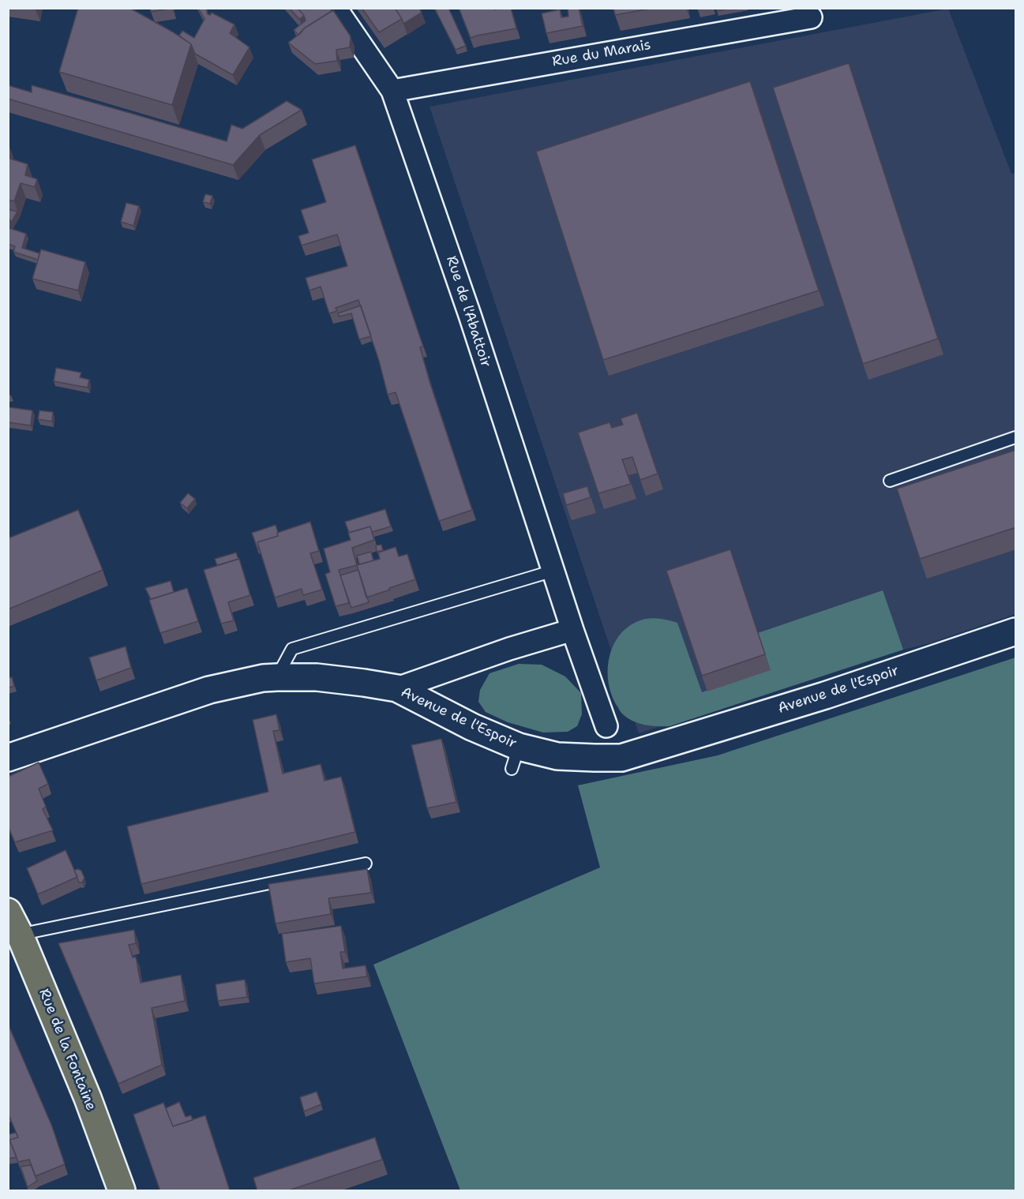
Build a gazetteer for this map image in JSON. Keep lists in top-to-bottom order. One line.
{"streets":{"main road":["Rue de la Fontaine"],"street":["Rue du Marais","Rue de l'Abattoir","Avenue de l'Espoir"]},"crossings":[["Rue du Marais","Rue de l'Abattoir"]]}
